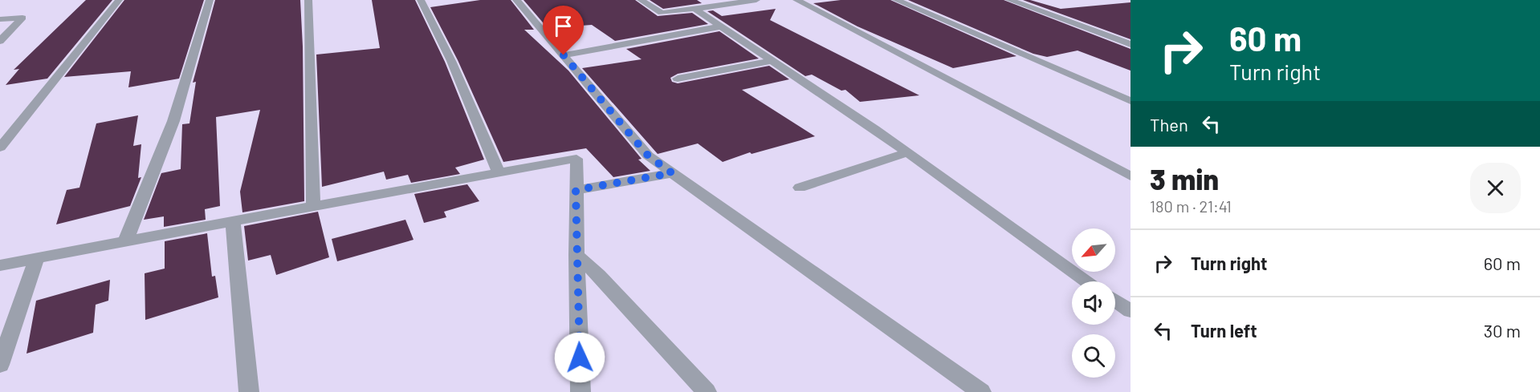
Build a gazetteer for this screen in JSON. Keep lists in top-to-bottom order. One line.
{"north":"bottom left","page":{"turn":["60 m","Turn right"],"then":"Then","heading":["3 min","180 m · 21:41"],"list":[{"name":"Turn right","value":"60 m"},{"name":"Turn left","value":"30 m"}]}}
